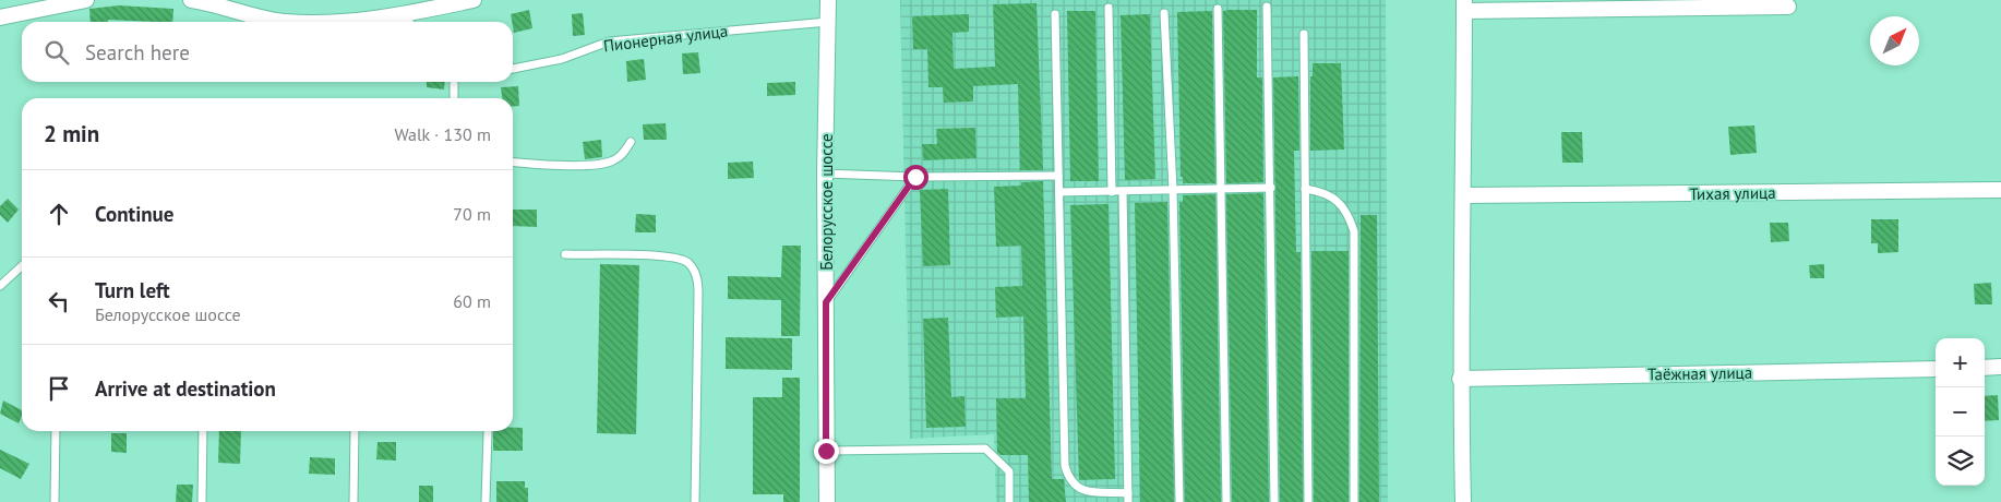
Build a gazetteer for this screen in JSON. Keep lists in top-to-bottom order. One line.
{"streets":{"street":["Тихая улица","Белорусское шоссе","Таёжная улица"],"lane":["Пионерная улица"]},"crossings":[["Пионерная улица","Белорусское шоссе"]],"north":"top right","page":{"search":"Search here","heading":["2 min","Walk · 130 m"],"list":[["Continue","70 m"],["Turn left","Белорусское шоссе","60 m"],"Arrive at destination"],"map_buttons":["+","−"]}}
